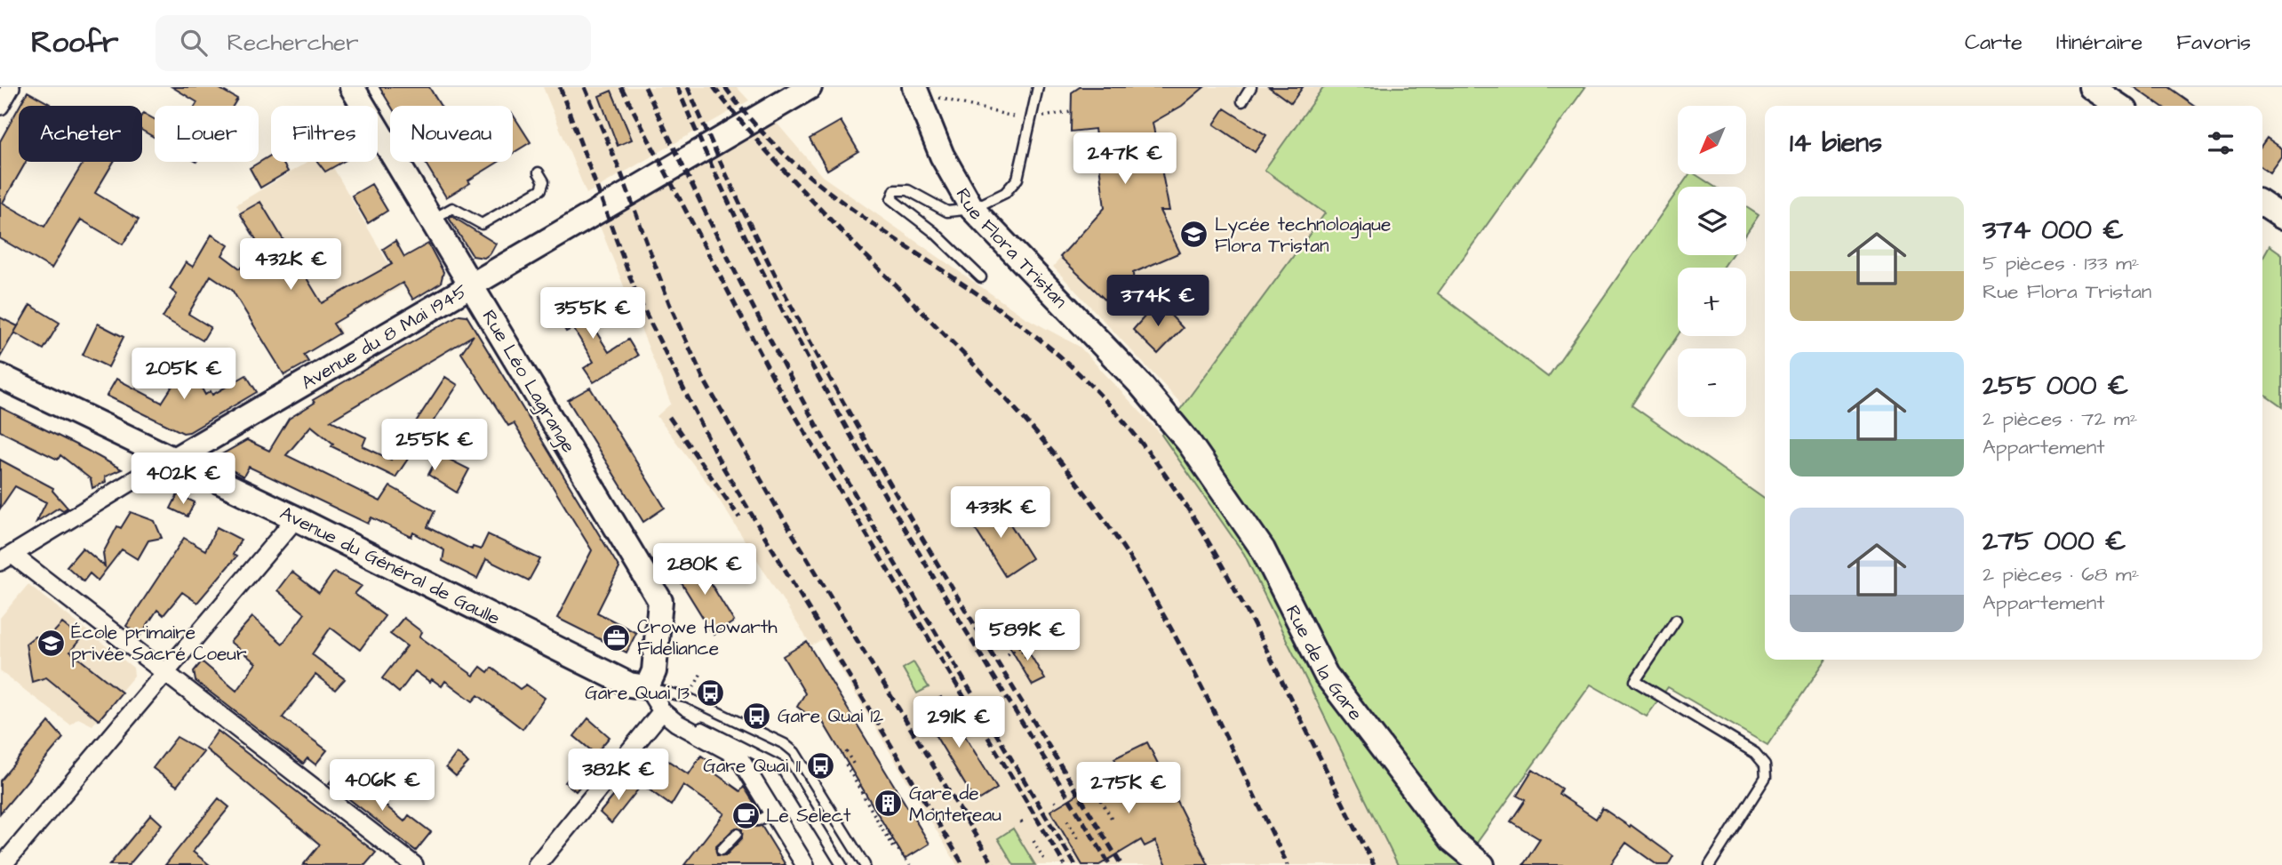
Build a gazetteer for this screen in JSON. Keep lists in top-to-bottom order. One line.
{"streets":{"main road":["Rue Flora Tristan","Avenue du 8 Mai 1945","Rue Léo Lagrange","Avenue du Général de Gaulle","Rue de la Gare"]},"crossings":[["Rue Flora Tristan","Rue de la Gare"],["Avenue du 8 Mai 1945","Rue Léo Lagrange"],["Avenue du 8 Mai 1945","Avenue du Général de Gaulle"],["Rue Léo Lagrange","Avenue du Général de Gaulle"]],"places":{"school or university":["Lycée technologique Flora Tristan","École primaire privée Sacré Coeur"],"office":["Crowe Howarth Fideliance"],"bus stop":["Gare Quai 13","Gare Quai 12","Gare Quai 11"],"building":["Gare de Montereau"],"cafe":["Le Select"]},"north":"bottom left","page":{"header":"Roofr","search":"Rechercher","nav":["Carte","Itinéraire","Favoris"],"map_buttons":["+","−"],"chip":["Acheter","Louer","Filtres","Nouveau"],"heading":"14 biens","price":["247K €","432K €","374K €","355K €","205K €","255K €","402K €","433K €","280K €","589K €","291K €","382K €","406K €","275K €"],"list":[{"name":"374 000 €","note":"5 pièces · 133 m² · Rue Flora Tristan"},{"name":"255 000 €","note":"2 pièces · 72 m² · Appartement"},{"name":"275 000 €","note":"2 pièces · 68 m² · Appartement"}]}}
